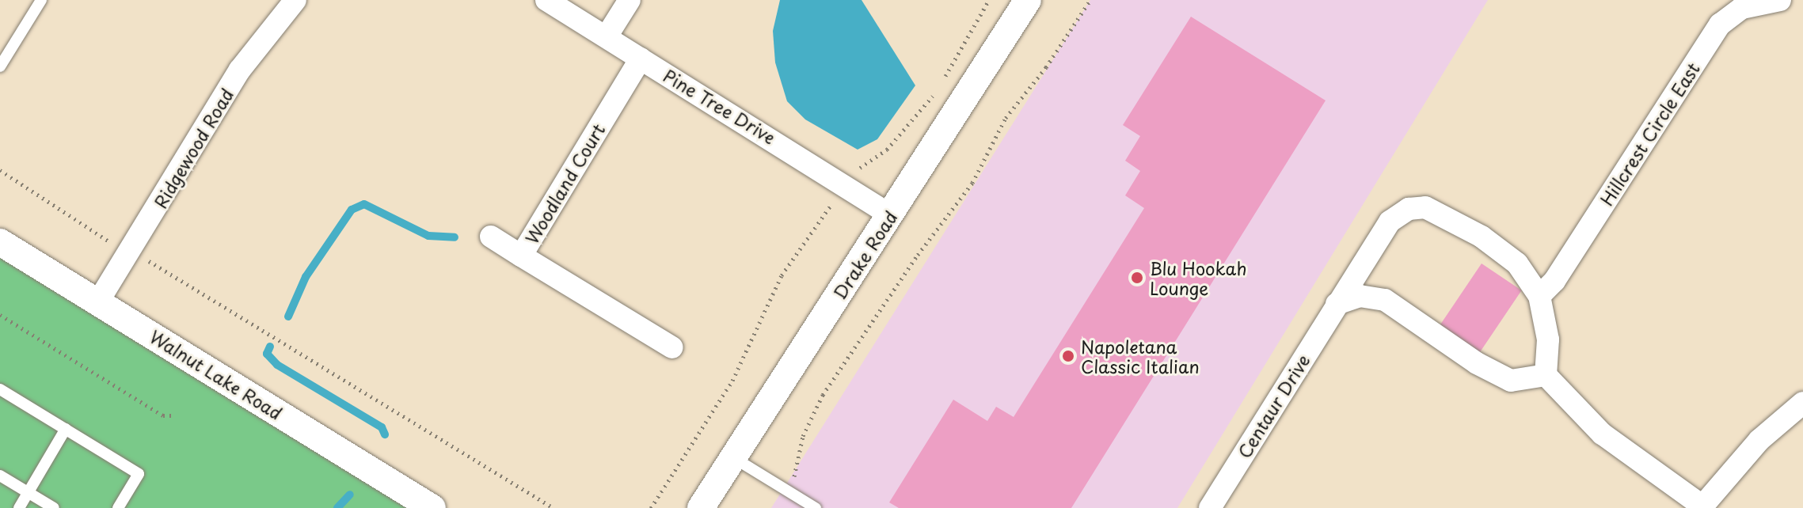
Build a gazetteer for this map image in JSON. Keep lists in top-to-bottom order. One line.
{"streets":{"street":["Pine Tree Drive","Hillcrest Circle East","Ridgewood Road","Woodland Court","Drake Road","Walnut Lake Road","Centaur Drive"]},"crossings":[["Pine Tree Drive","Woodland Court"],["Pine Tree Drive","Drake Road"],["Hillcrest Circle East","Centaur Drive"],["Ridgewood Road","Walnut Lake Road"]],"places":["Blu Hookah Lounge","Napoletana Classic Italian"]}
